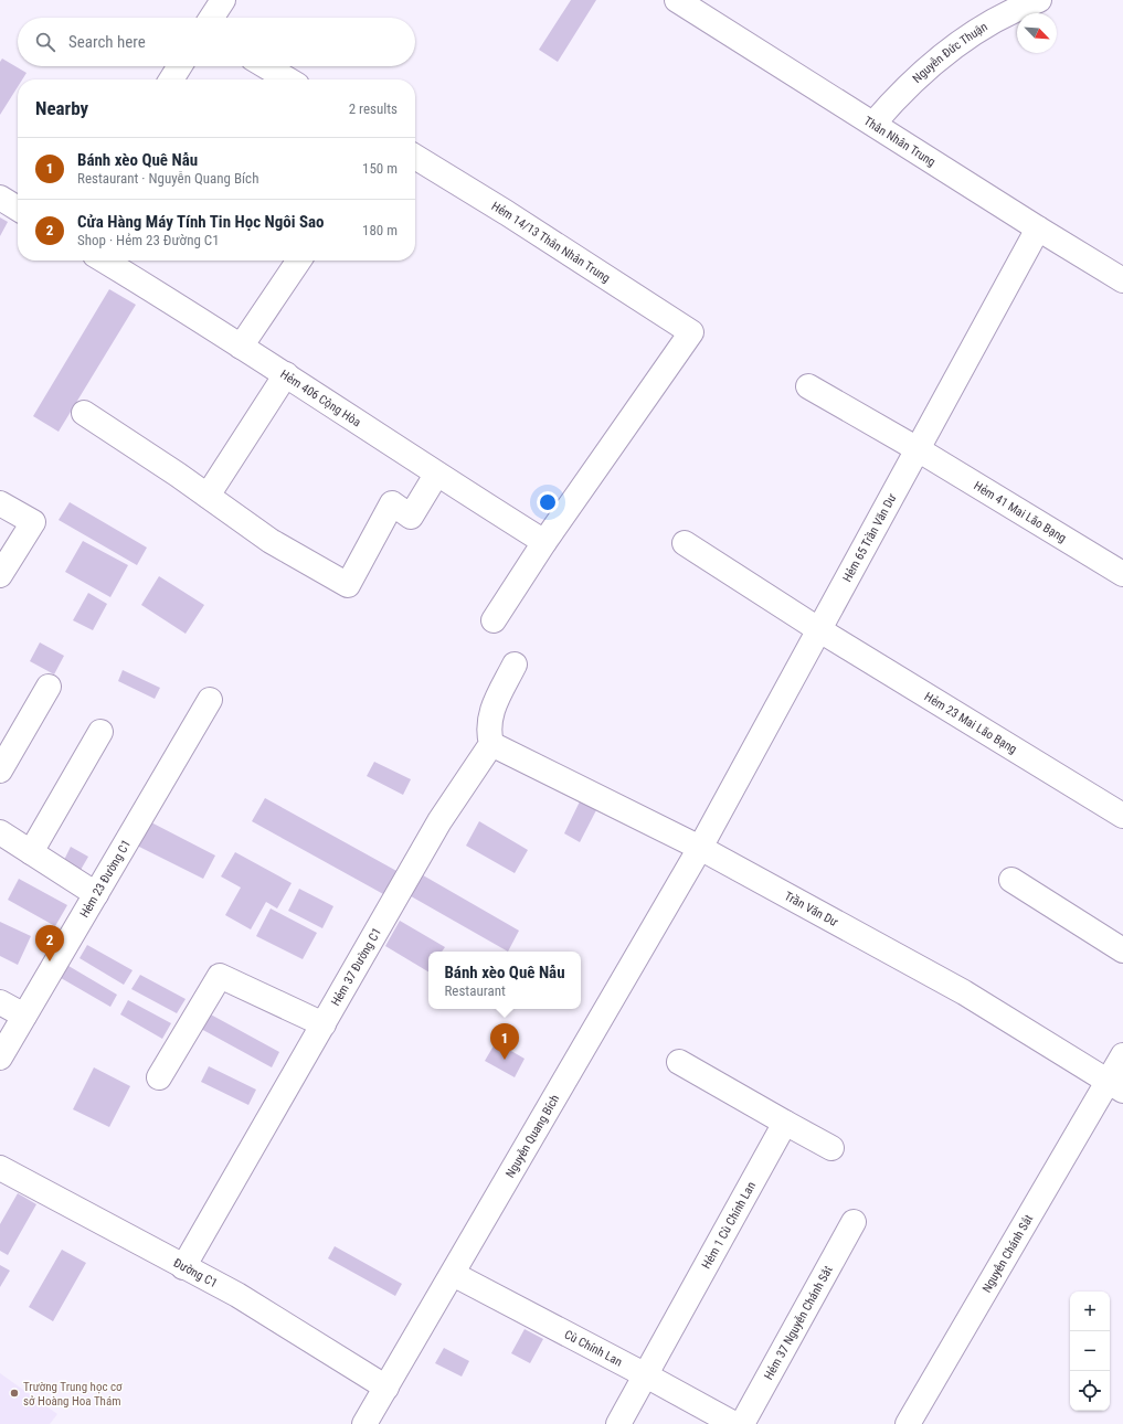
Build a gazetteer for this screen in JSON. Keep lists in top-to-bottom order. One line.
{"streets":{"street":["Nguyễn Đức Thuận","Thân Nhân Trung","Hẻm 14/13 Thân Nhân Trung","Hẻm 406 Cộng Hòa","Hẻm 41 Mai Lão Bạng","Hẻm 65 Trần Văn Dư","Hẻm 23 Mai Lão Bạng","Hẻm 23 Đường C1","Trần Văn Dư","Hẻm 37 Đường C1","Nguyễn Quang Bích","Hẻm 1 Cù Chính Lan","Nguyễn Chánh Sắt","Đường C1","Hẻm 37 Nguyễn Chánh Sắt","Cù Chính Lan"]},"crossings":[["Nguyễn Đức Thuận","Thân Nhân Trung"],["Thân Nhân Trung","Hẻm 65 Trần Văn Dư"],["Hẻm 14/13 Thân Nhân Trung","Hẻm 406 Cộng Hòa"],["Hẻm 41 Mai Lão Bạng","Hẻm 65 Trần Văn Dư"],["Hẻm 65 Trần Văn Dư","Hẻm 23 Mai Lão Bạng"],["Hẻm 65 Trần Văn Dư","Trần Văn Dư"],["Hẻm 65 Trần Văn Dư","Nguyễn Quang Bích"],["Trần Văn Dư","Hẻm 37 Đường C1"],["Trần Văn Dư","Nguyễn Quang Bích"],["Trần Văn Dư","Nguyễn Chánh Sắt"],["Hẻm 37 Đường C1","Đường C1"],["Nguyễn Quang Bích","Đường C1"],["Nguyễn Quang Bích","Cù Chính Lan"],["Hẻm 1 Cù Chính Lan","Cù Chính Lan"]],"places":["Trường Trung học cơ sở Hoàng Hoa Thám"],"north":"bottom right","page":{"search":"Search here","heading":["Nearby","2 results"],"list":[{"mark":"1","name":"Bánh xèo Quê Nẫu","note":"Restaurant · Nguyễn Quang Bích","value":"150 m"},{"mark":"2","name":"Cửa Hàng Máy Tính Tin Học Ngôi Sao","note":"Shop · Hẻm 23 Đường C1","value":"180 m"}],"pins":["2","1"],"popup":["Bánh xèo Quê Nẫu","Restaurant"],"map_buttons":["+","−"]}}
